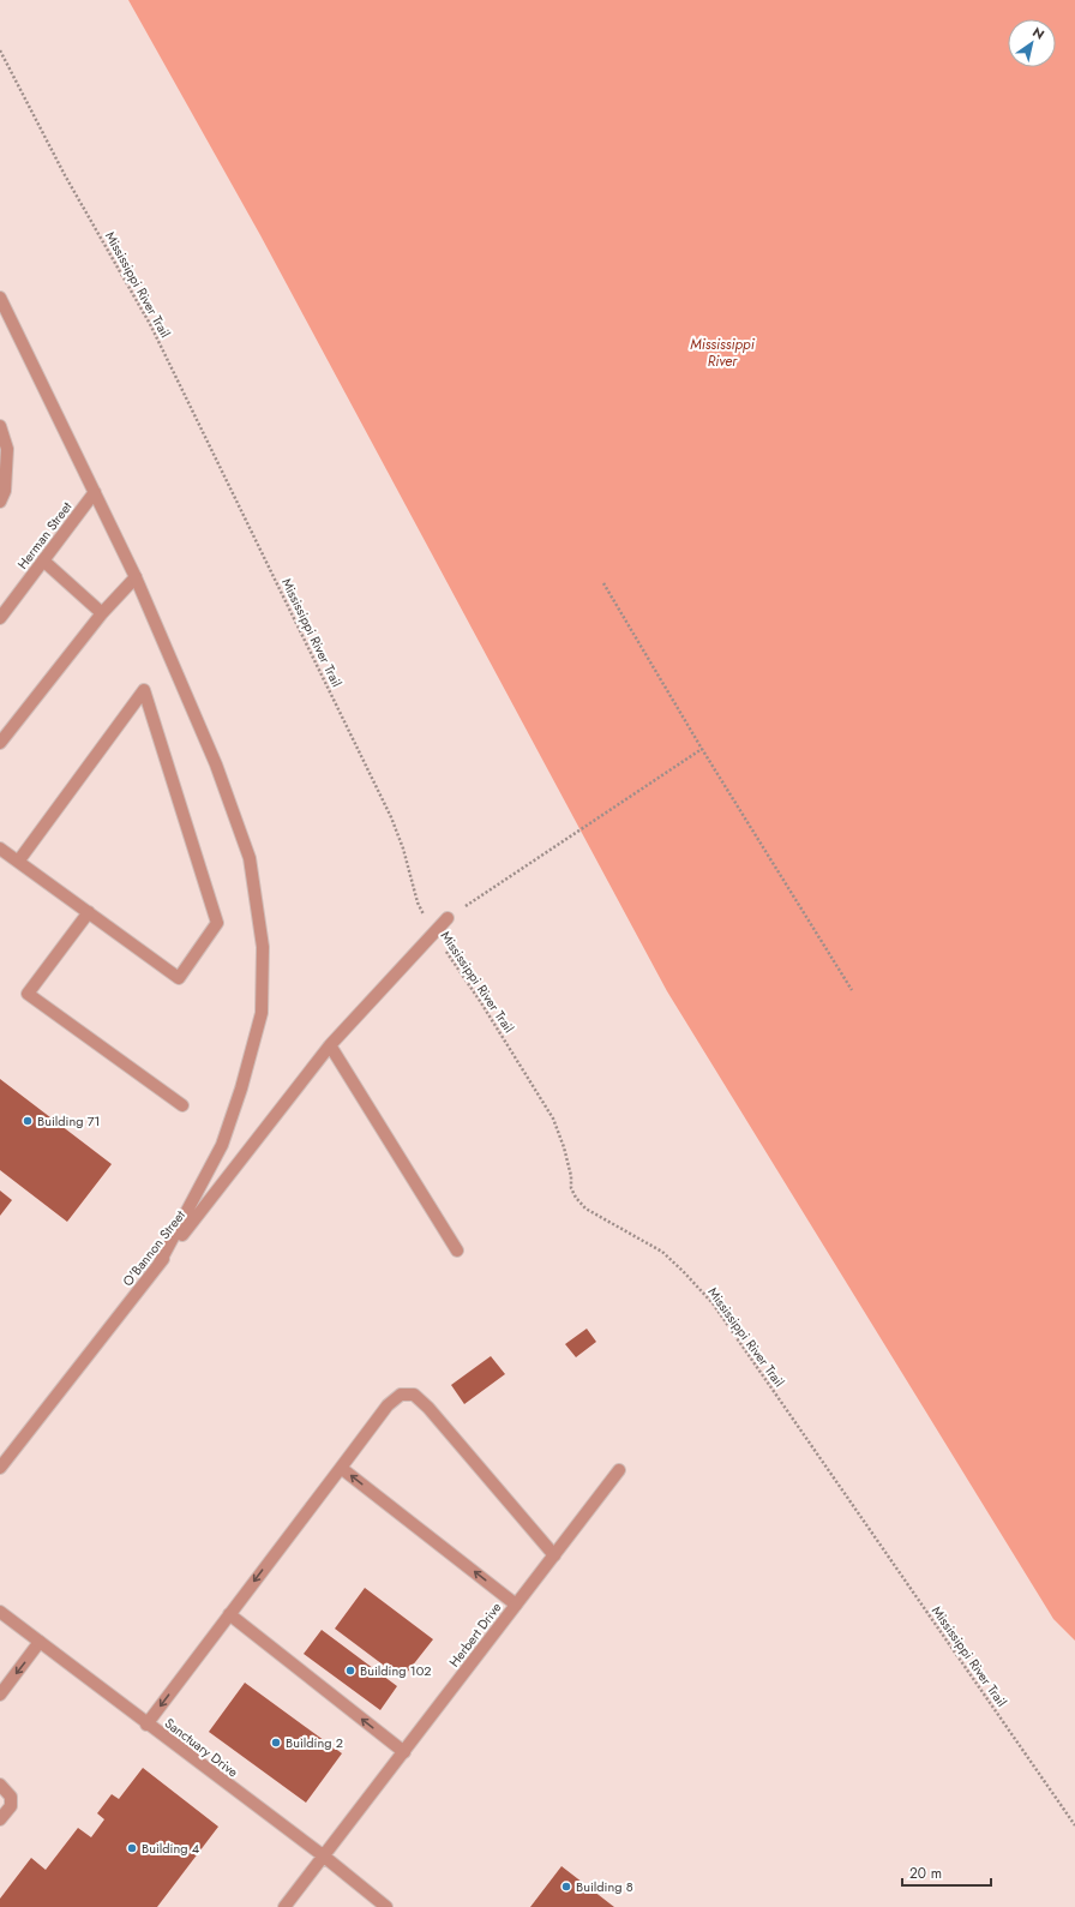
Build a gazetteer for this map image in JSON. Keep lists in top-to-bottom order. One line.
{"streets":{"street":["Herman Street","O'Bannon Street","Herbert Drive","Sanctuary Drive"],"path":["Mississippi River Trail"]},"crossings":[["Mississippi River Trail","O'Bannon Street"],["Herbert Drive","Sanctuary Drive"]],"water":["Mississippi River"],"places":["Building 71","Building 102","Building 2","Building 4","Building 8"],"scale_bar":"20 m","north":"top right"}
